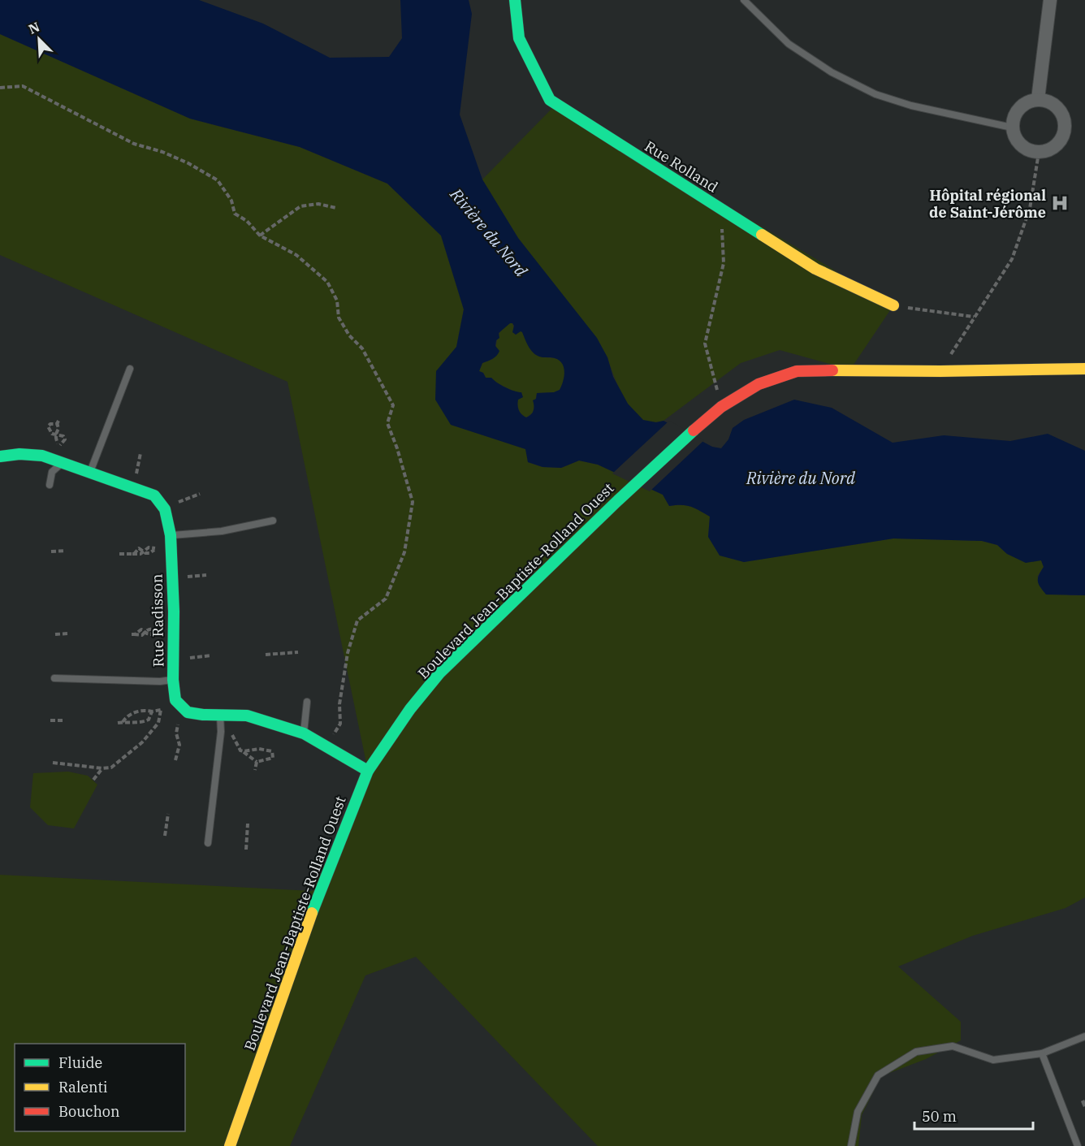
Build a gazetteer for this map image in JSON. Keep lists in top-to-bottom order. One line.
{"streets":{"street":["Rue Rolland","Boulevard Jean-Baptiste-Rolland Ouest","Rue Radisson"]},"water":["Rivière du Nord"],"places":{"hospital":["Hôpital régional de Saint-Jérôme"]},"legend":["Fluide","Ralenti","Bouchon"],"scale_bar":"50 m","north":"top left"}
